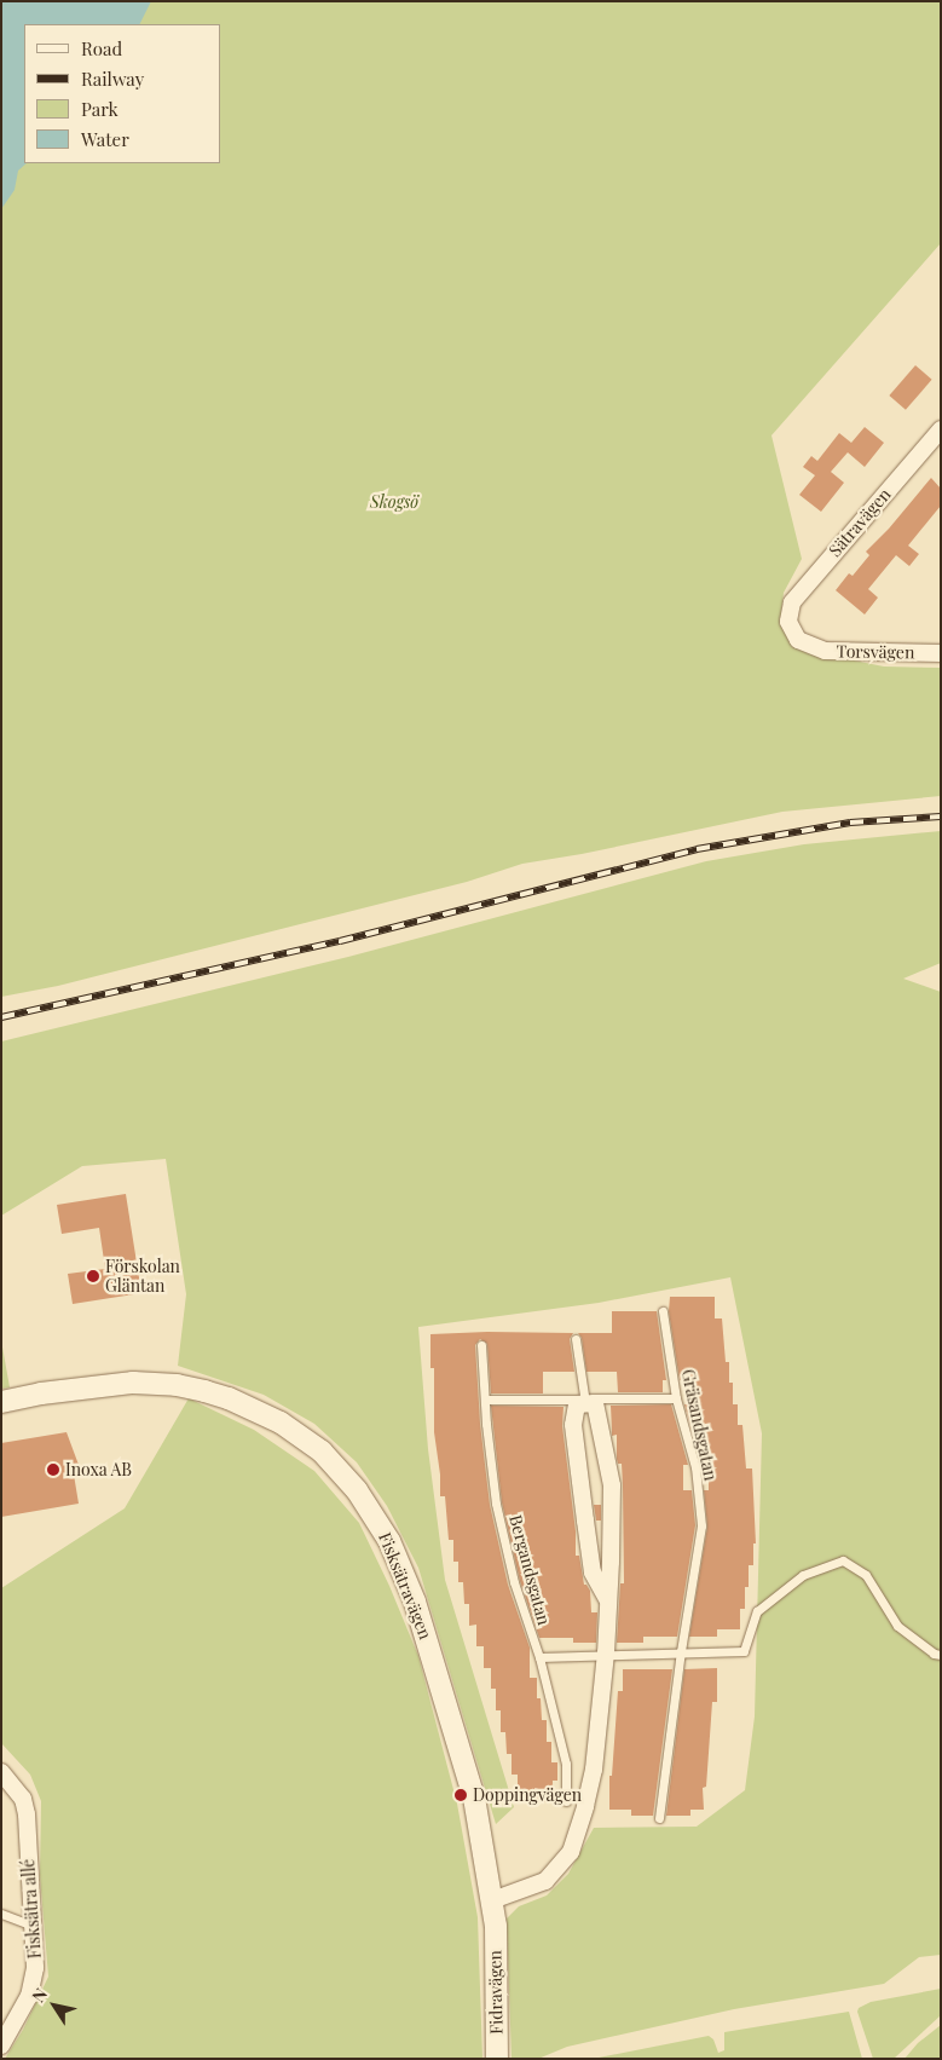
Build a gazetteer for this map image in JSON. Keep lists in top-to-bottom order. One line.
{"streets":{"street":["Sätravägen","Torsvägen","Fisksätravägen","Fisksätra allé","Fidravägen"],"lane":["Gräsandsgatan","Bergandsgatan"]},"crossings":[["Sätravägen","Torsvägen"],["Fisksätravägen","Fidravägen"]],"parks":["Skogsö"],"places":["Förskolan Gläntan","Inoxa AB","Doppingvägen"],"legend":["Road","Railway","Park","Water"],"north":"top left"}
